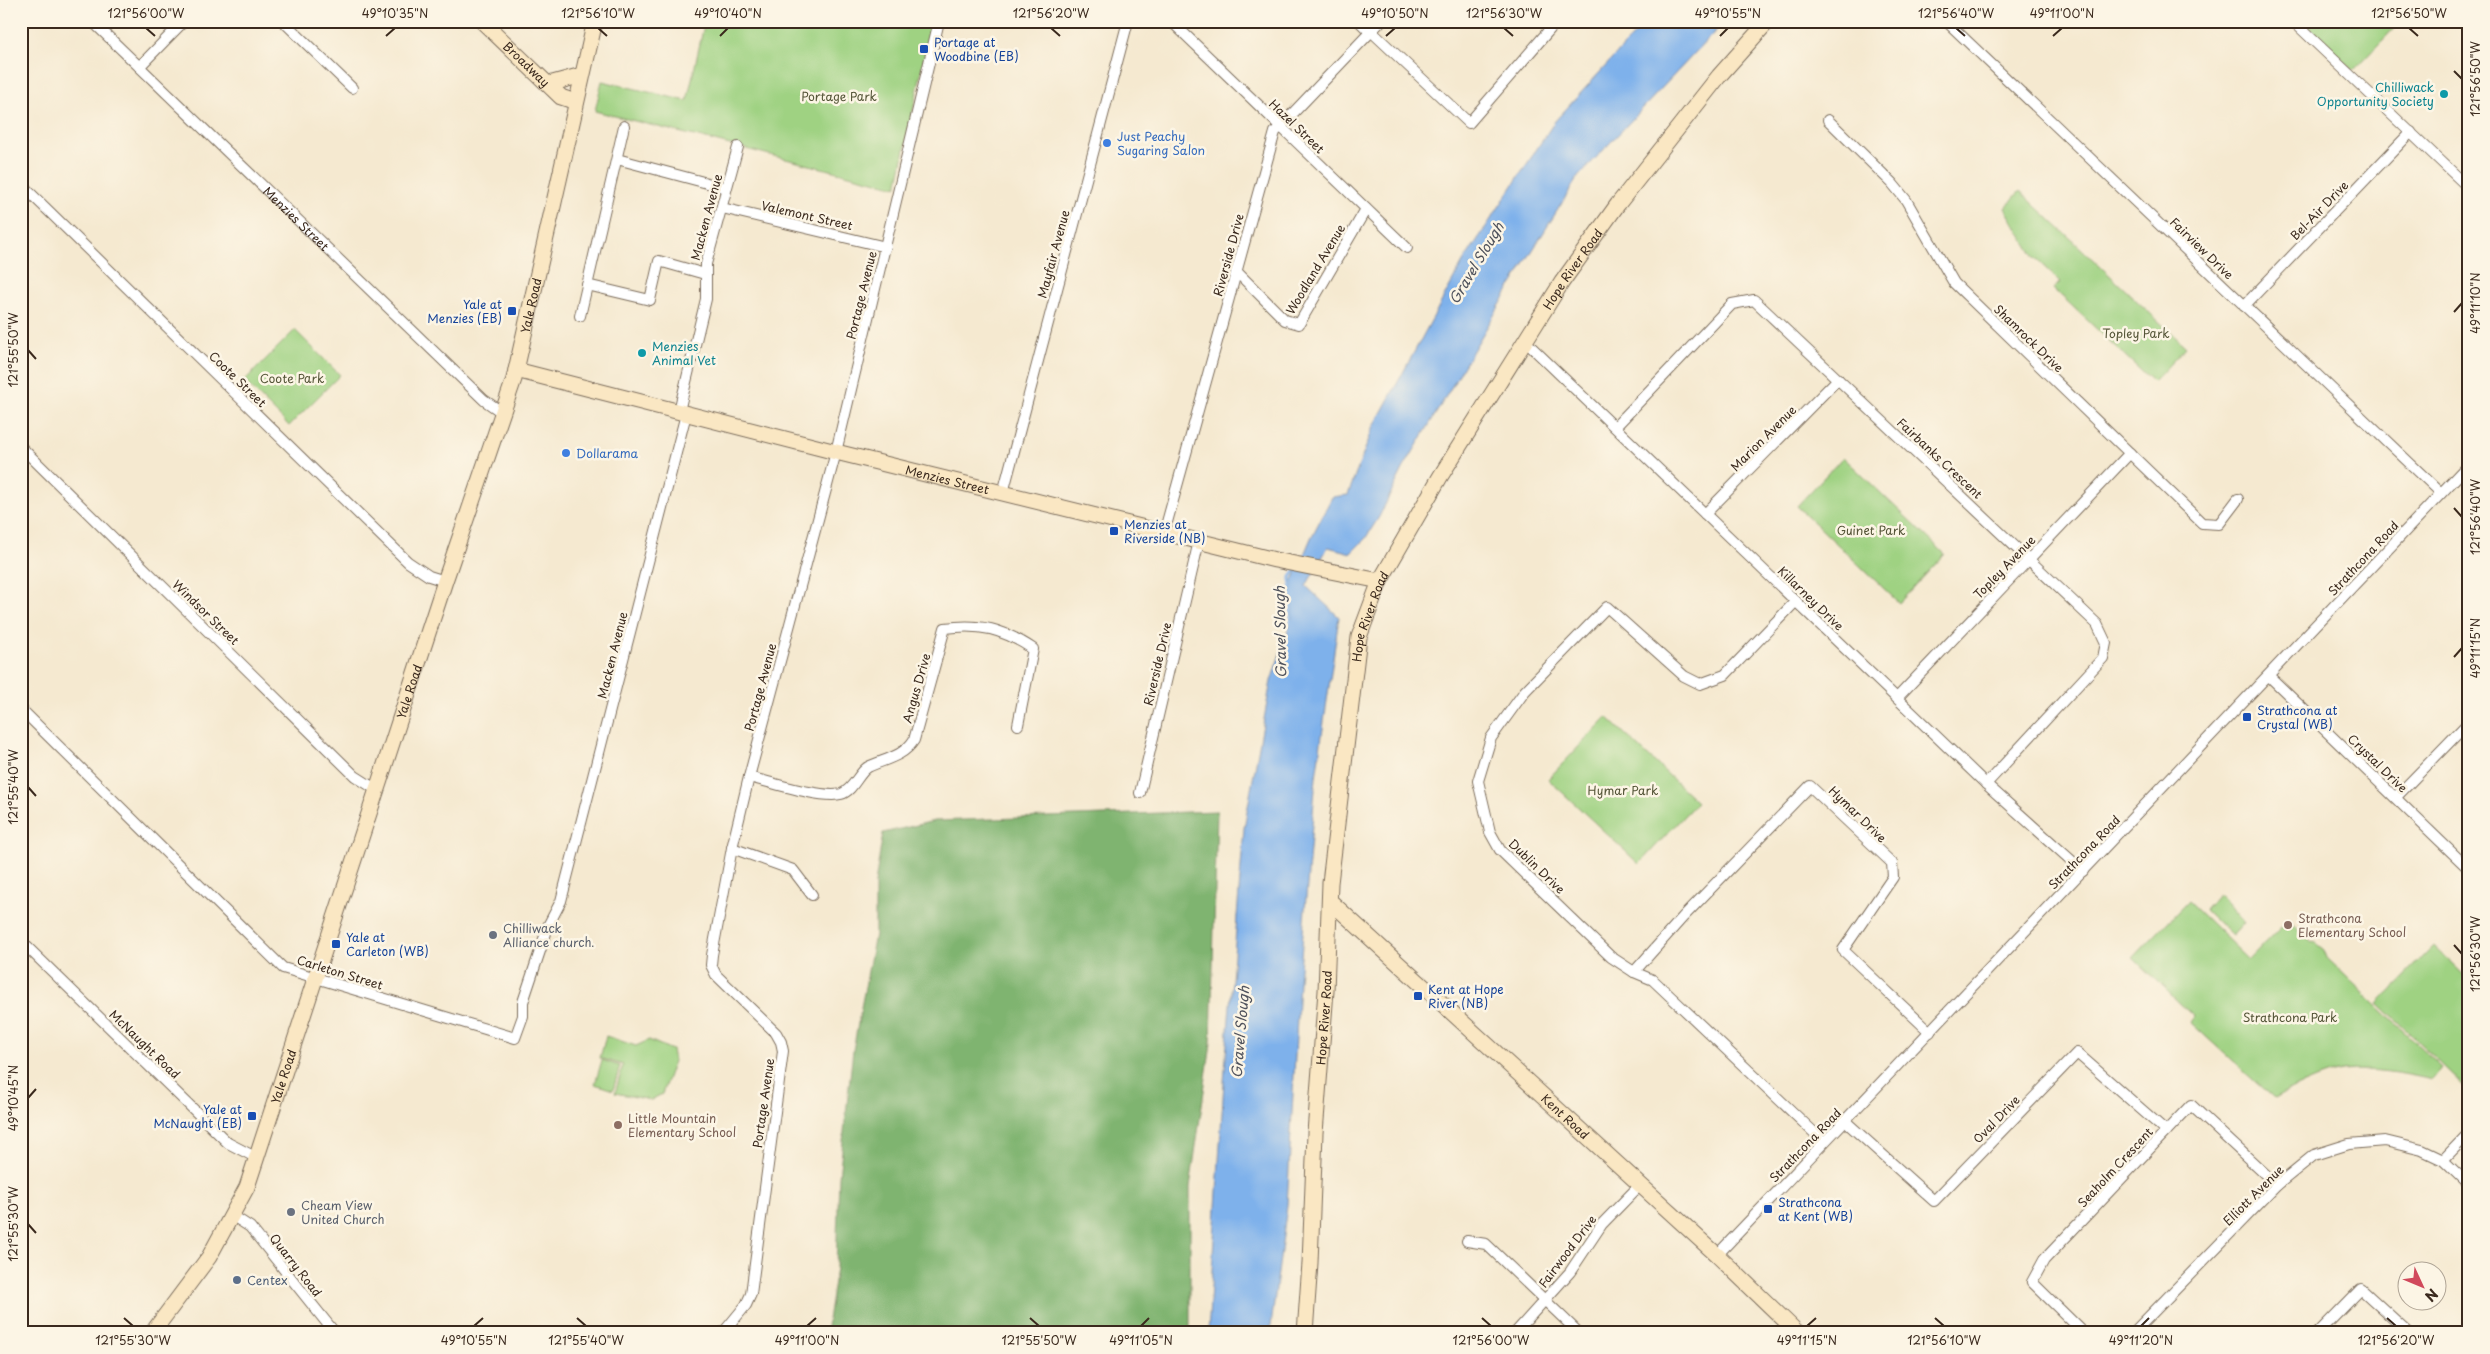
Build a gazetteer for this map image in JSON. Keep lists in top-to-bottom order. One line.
{"streets":{"street":["Broadway","Hazel Street","Bel-Air Drive","Valemont Street","Macken Avenue","Menzies Street","Fairview Drive","Mayfair Avenue","Riverside Drive","Woodland Avenue","Hope River Road","Portage Avenue","Yale Road","Shamrock Drive","Coote Street","Marion Avenue","Fairbanks Crescent","Strathcona Road","Topley Avenue","Killarney Drive","Windsor Street","Angus Drive","Crystal Drive","Hymar Drive","Dublin Drive","Carleton Street","McNaught Road","Kent Road","Oval Drive","Seaholm Crescent","Elliott Avenue","Fairwood Drive","Quarry Road"]},"crossings":[["Broadway","Yale Road"],["Hazel Street","Riverside Drive"],["Hazel Street","Woodland Avenue"],["Bel-Air Drive","Fairview Drive"],["Valemont Street","Macken Avenue"],["Valemont Street","Portage Avenue"],["Macken Avenue","Menzies Street"],["Macken Avenue","Carleton Street"],["Menzies Street","Mayfair Avenue"],["Menzies Street","Riverside Drive"],["Menzies Street","Hope River Road"],["Menzies Street","Portage Avenue"],["Menzies Street","Yale Road"],["Fairview Drive","Strathcona Road"],["Riverside Drive","Woodland Avenue"],["Hope River Road","Killarney Drive"],["Hope River Road","Kent Road"],["Portage Avenue","Angus Drive"],["Yale Road","Coote Street"],["Yale Road","Windsor Street"],["Yale Road","Carleton Street"],["Yale Road","McNaught Road"],["Yale Road","Quarry Road"],["Shamrock Drive","Topley Avenue"],["Marion Avenue","Fairbanks Crescent"],["Marion Avenue","Killarney Drive"],["Fairbanks Crescent","Topley Avenue"],["Fairbanks Crescent","Killarney Drive"],["Strathcona Road","Killarney Drive"],["Strathcona Road","Crystal Drive"],["Strathcona Road","Hymar Drive"],["Strathcona Road","Dublin Drive"],["Strathcona Road","Kent Road"],["Strathcona Road","Oval Drive"],["Topley Avenue","Killarney Drive"],["Killarney Drive","Dublin Drive"],["Hymar Drive","Dublin Drive"],["Kent Road","Fairwood Drive"],["Oval Drive","Seaholm Crescent"],["Seaholm Crescent","Elliott Avenue"]],"water":["Gravel Slough"],"parks":["Portage Park","Topley Park","Coote Park","Guinet Park","Hymar Park","Strathcona Park"],"places":{"transit":["Portage at Woodbine (EB)","Yale at Menzies (EB)","Menzies at Riverside (NB)","Strathcona at Crystal (WB)","Yale at Carleton (WB)","Kent at Hope River (NB)","Yale at McNaught (EB)","Strathcona at Kent (WB)"],"other":["Chilliwack Opportunity Society","Just Peachy Sugaring Salon","Menzies Animal Vet","Dollarama","Strathcona Elementary School","Chilliwack Alliance church.","Little Mountain Elementary School","Cheam View United Church","Centex"]},"north":"bottom right","coordinates":["121°56'00\"W","49°10'35\"N","121°56'10\"W","49°10'40\"N","121°56'20\"W","49°10'50\"N","121°56'30\"W","49°10'55\"N","121°56'40\"W","49°11'00\"N","121°56'50\"W","49°11'10\"N","121°55'50\"W","49°11'15\"N","121°55'40\"W","49°10'45\"N","121°55'30\"W","49°11'05\"N","49°11'20\"N"]}
